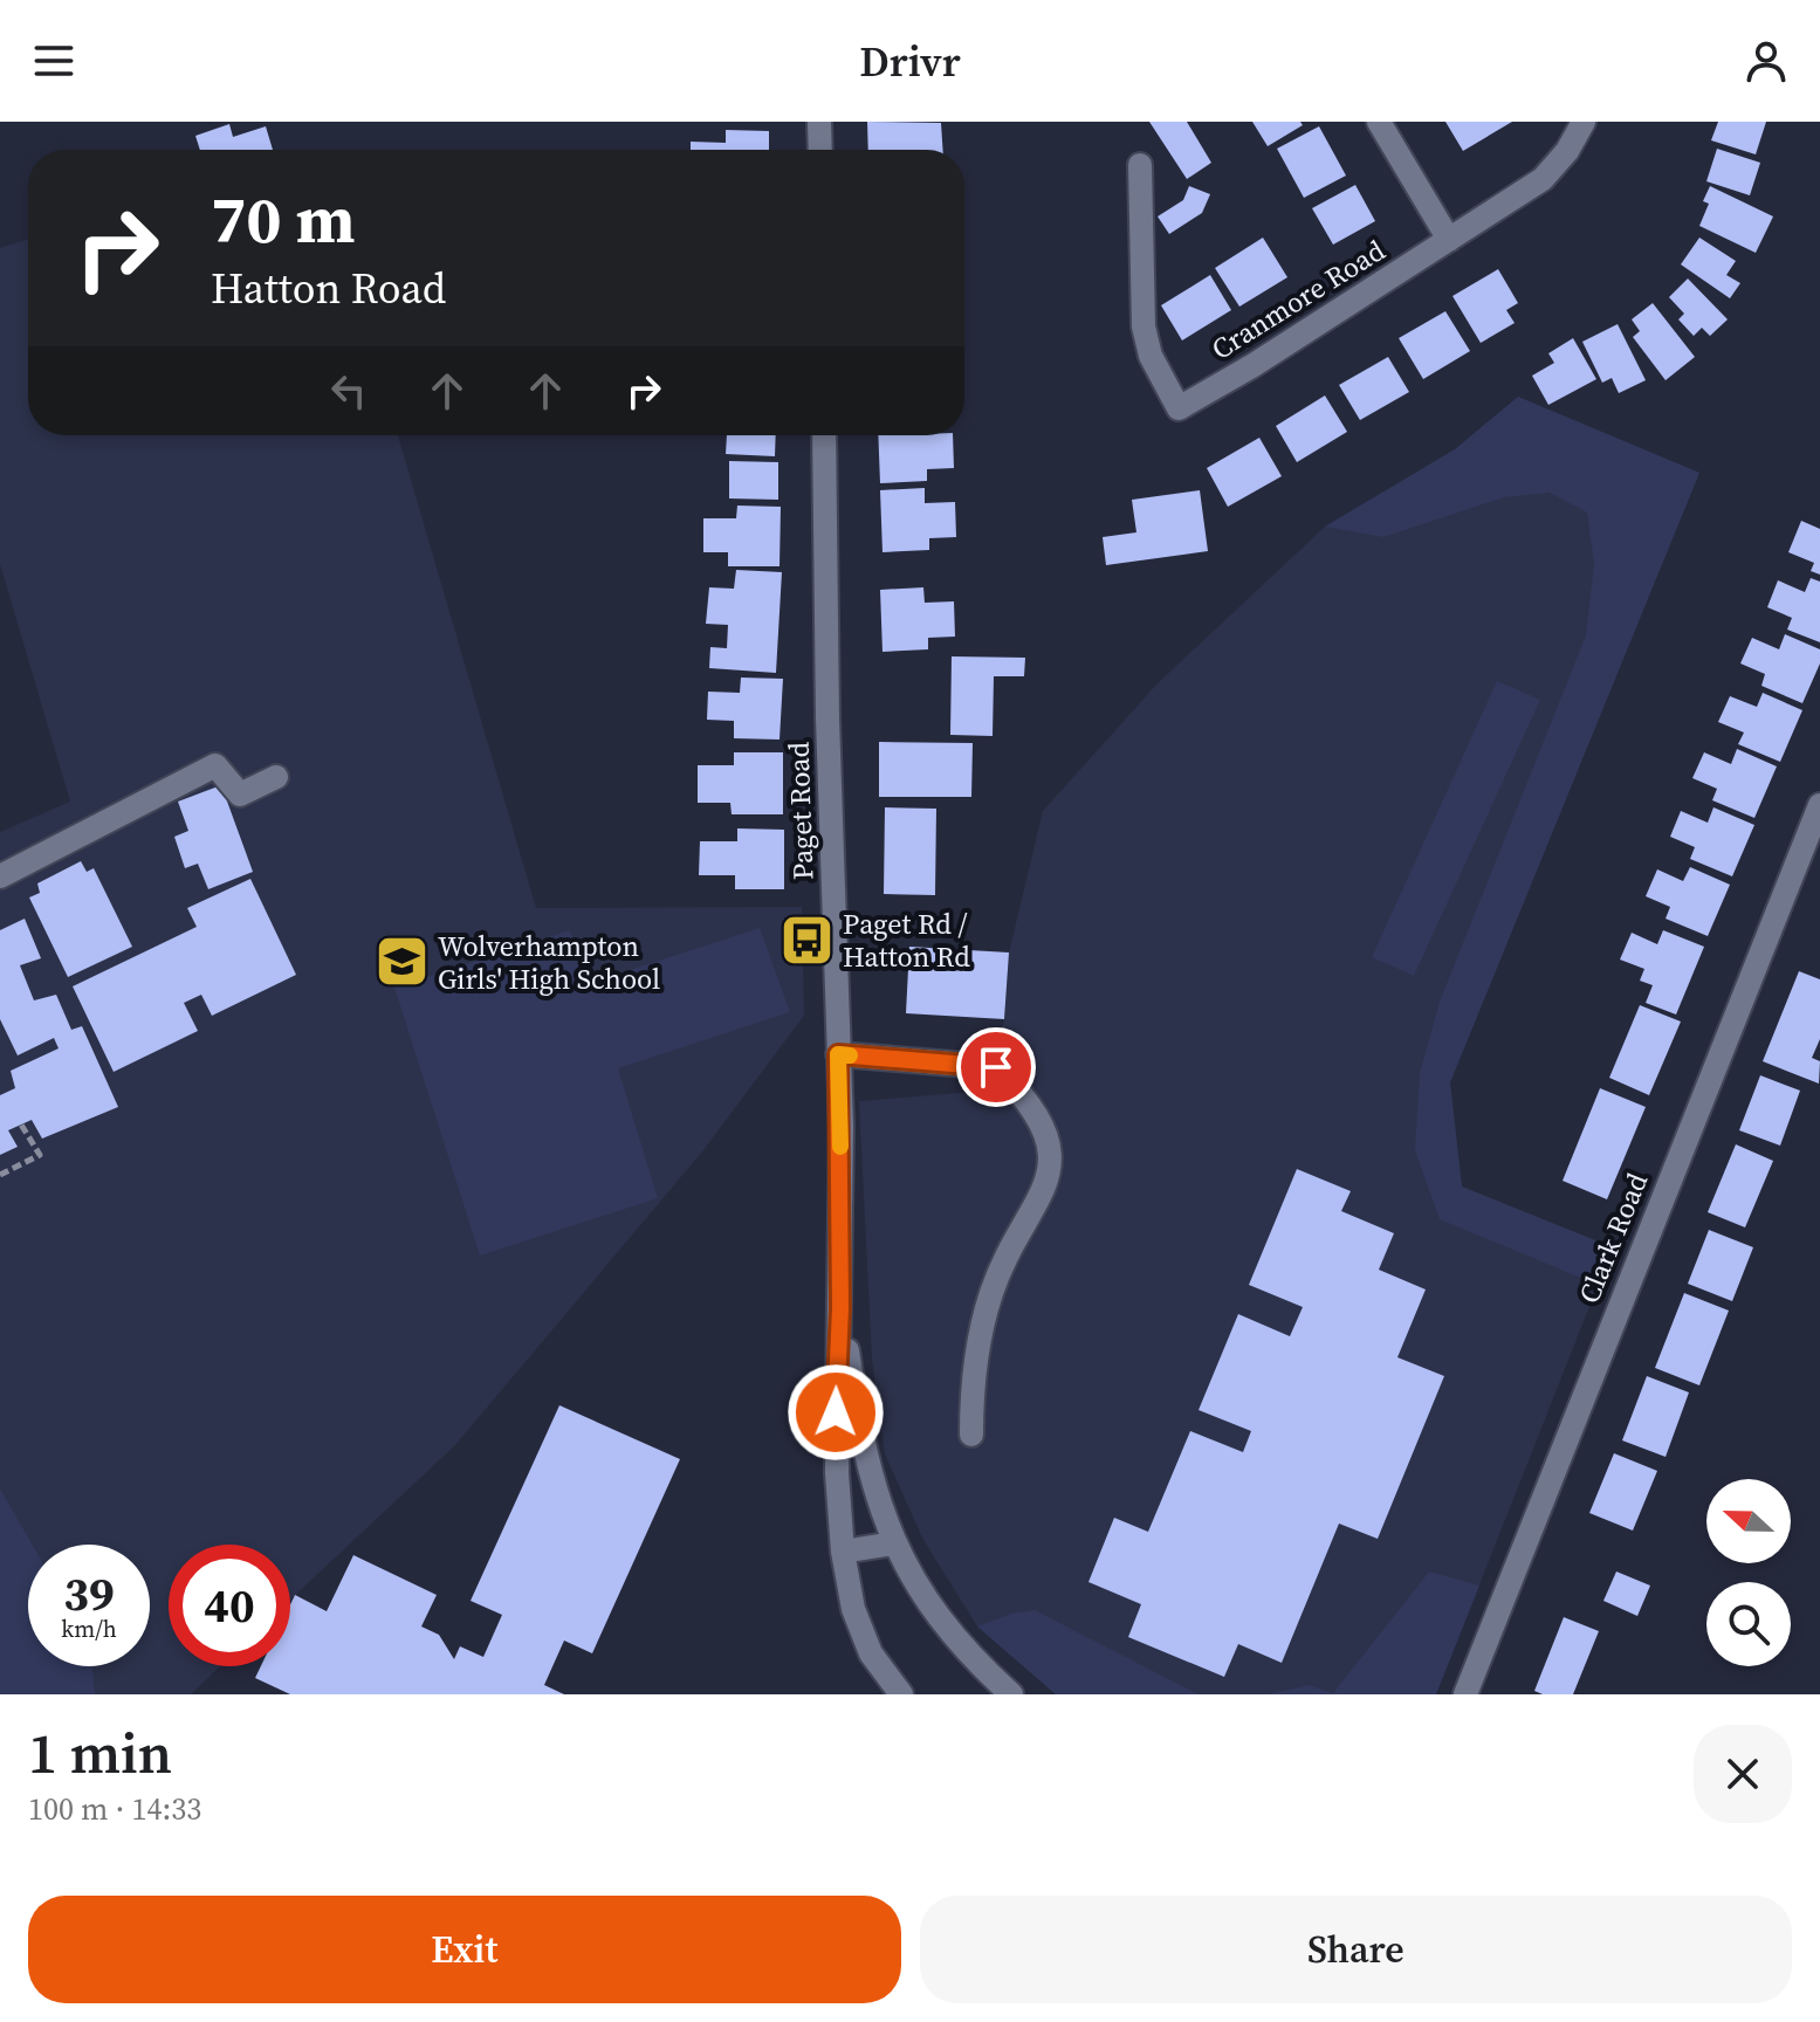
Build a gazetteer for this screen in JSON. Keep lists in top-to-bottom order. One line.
{"streets":{"street":["Cranmore Road","Paget Road","Clark Road"]},"places":{"bus stop":["Paget Rd / Hatton Rd"],"school or university":["Wolverhampton Girls' High School"]},"north":"left","page":{"header":"Drivr","turn":["70 m","Hatton Road"],"speed":"39 km/h","limit":"40","heading":["1 min","100 m · 14:33"],"buttons":["Exit","Share"]}}
